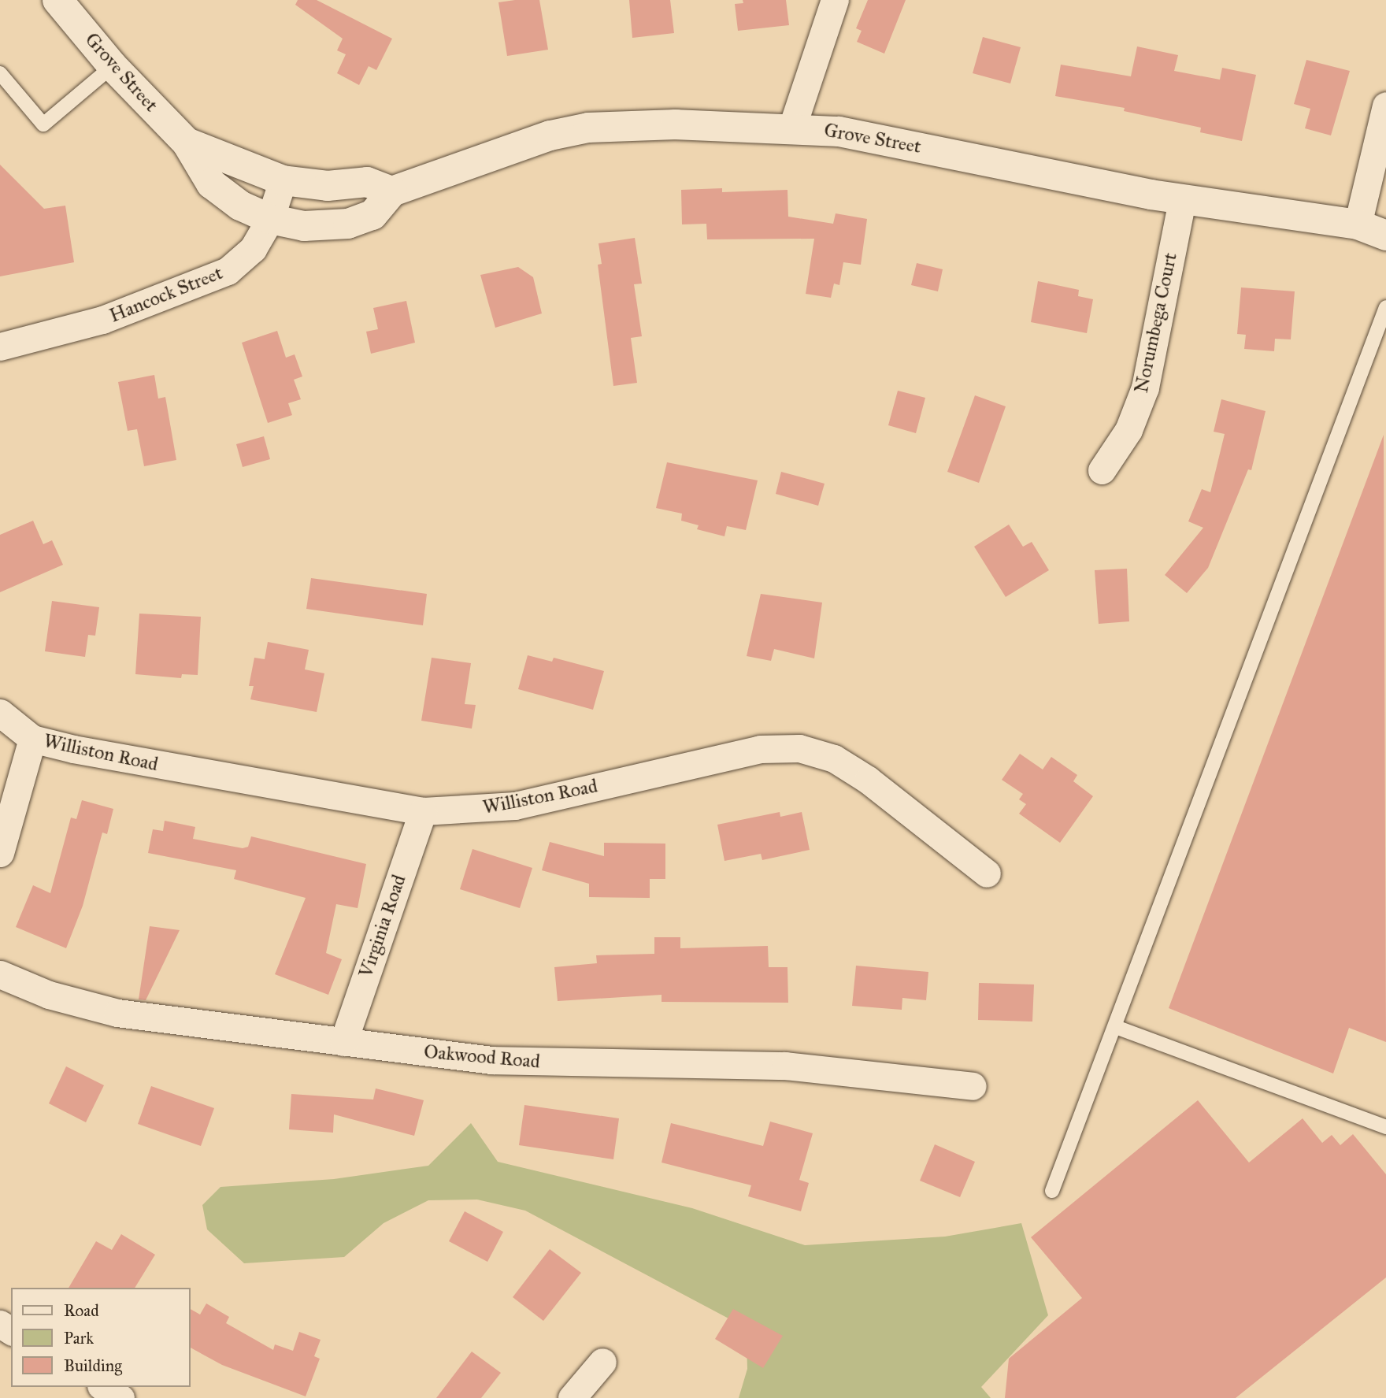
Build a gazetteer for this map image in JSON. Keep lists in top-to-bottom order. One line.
{"streets":{"main road":["Grove Street"],"street":["Hancock Street","Norumbega Court","Williston Road","Virginia Road","Oakwood Road"]},"crossings":[["Grove Street","Hancock Street"],["Grove Street","Norumbega Court"],["Williston Road","Virginia Road"],["Virginia Road","Oakwood Road"]],"legend":["Road","Park","Building"]}
